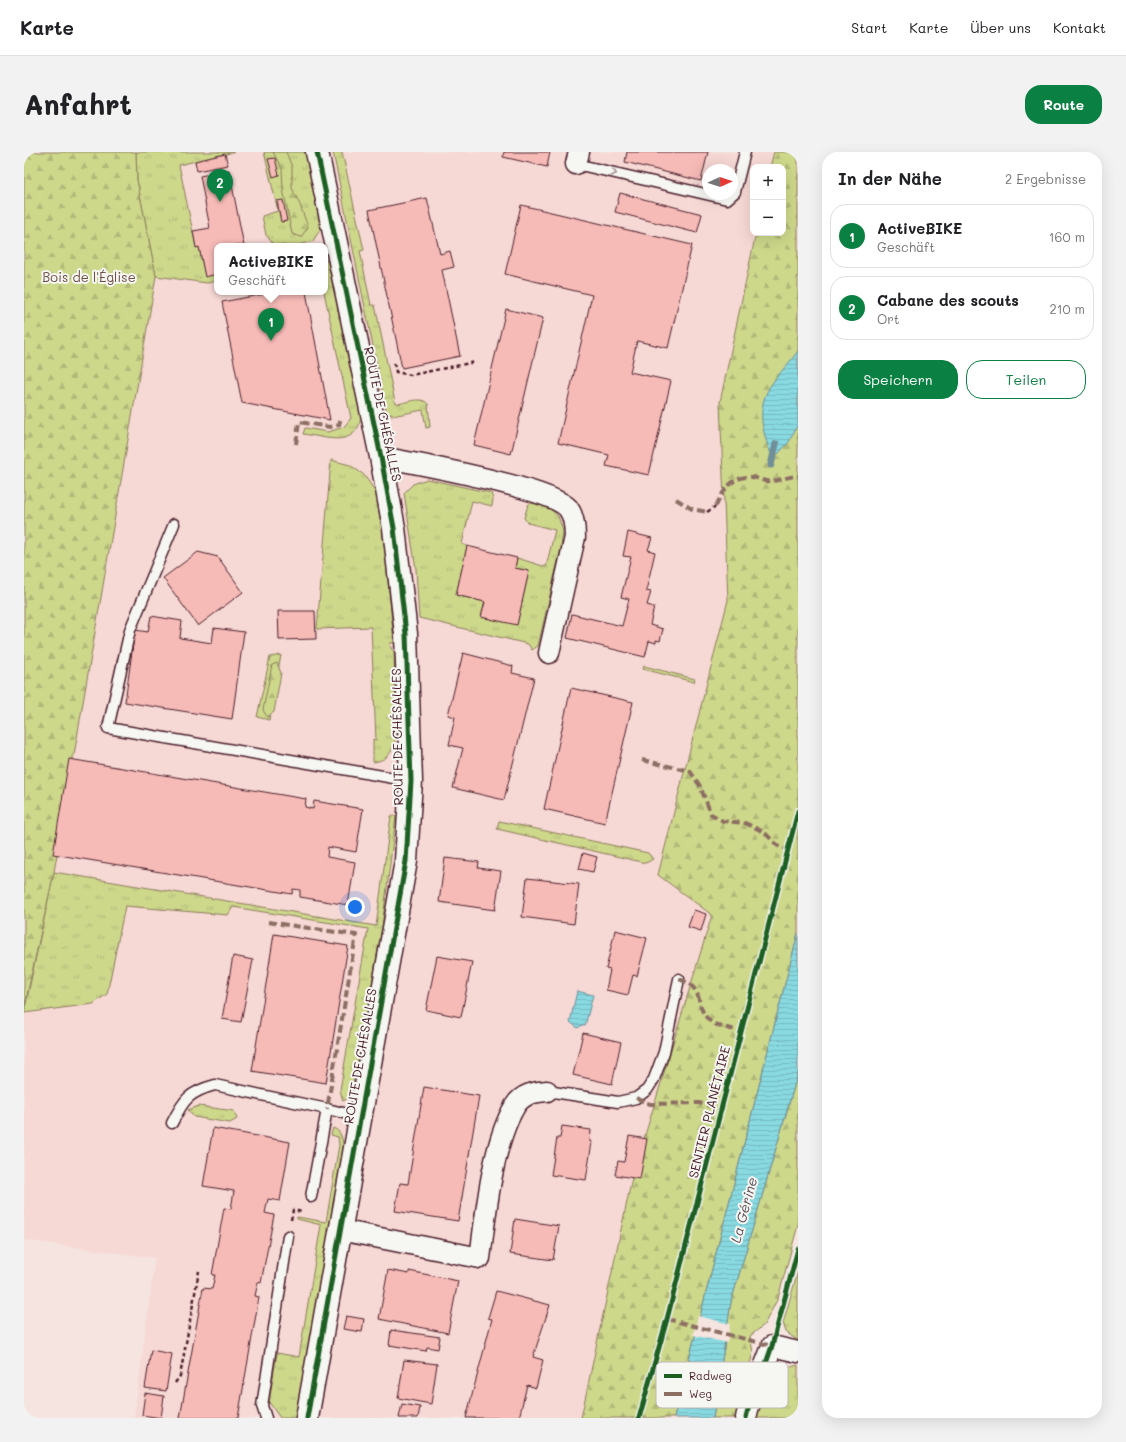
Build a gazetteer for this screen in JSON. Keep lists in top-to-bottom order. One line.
{"streets":{"street":["ROUTE DE CHÉSALLES"],"cycle path":["SENTIER PLANÉTAIRE"]},"water":["La Gérine"],"parks":["Bois de l'Église"],"legend":["Radweg","Weg"],"north":"right","page":{"header":"Karte","nav":["Start","Karte","Über uns","Kontakt"],"buttons":["Route",["Speichern","Teilen"]],"title":"Anfahrt","heading":["In der Nähe","2 Ergebnisse"],"map_buttons":["+","−"],"pins":["2","1"],"list":[{"mark":"1","name":"ActiveBIKE","note":"Geschäft","value":"160 m"},{"mark":"2","name":"Cabane des scouts","note":"Ort","value":"210 m"}],"popup":["ActiveBIKE","Geschäft"]}}
